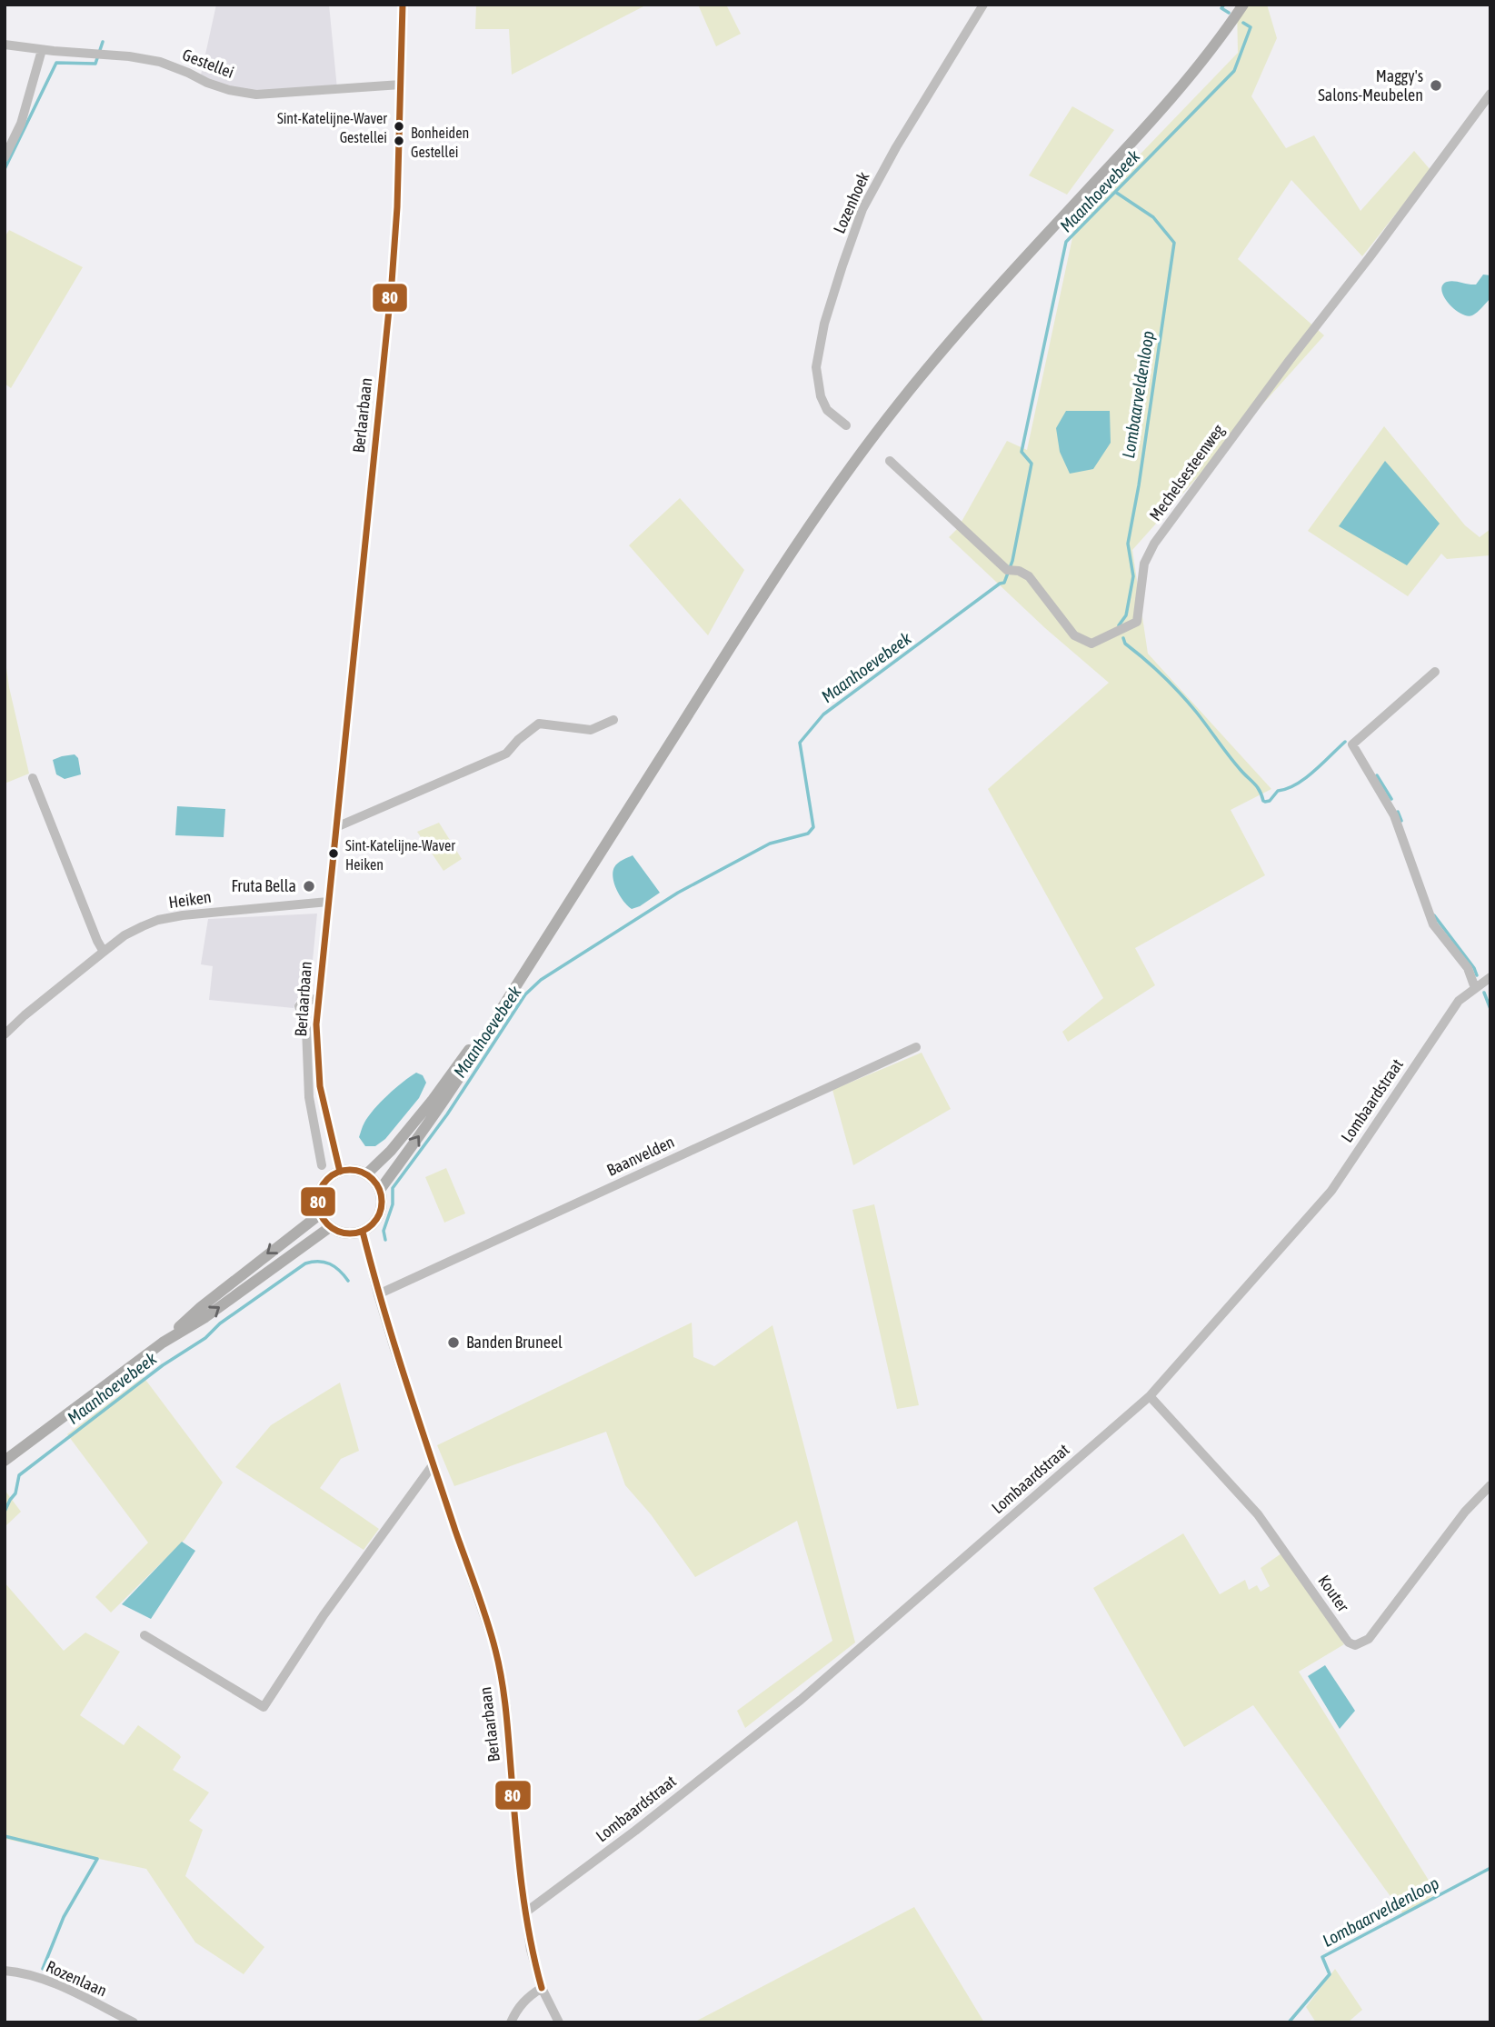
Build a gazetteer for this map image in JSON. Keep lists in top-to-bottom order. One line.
{"streets":{"street":["Gestellei","Lozenhoek","Berlaarbaan","Mechelsesteenweg","Heiken","Lombaardstraat","Baanvelden","Kouter","Rozenlaan"]},"crossings":[["Gestellei","Berlaarbaan"],["Berlaarbaan","Heiken"],["Berlaarbaan","Lombaardstraat"],["Berlaarbaan","Baanvelden"],["Lombaardstraat","Kouter"]],"water":["Maanhoevebeek","Lombaarveldenloop"],"places":["Maggy's Salons-Meubelen","Sint-Katelijne-Waver Gestellei","Bonheiden Gestellei","Sint-Katelijne-Waver Heiken","Fruta Bella","Banden Bruneel"],"lines":["transit line 80"]}
